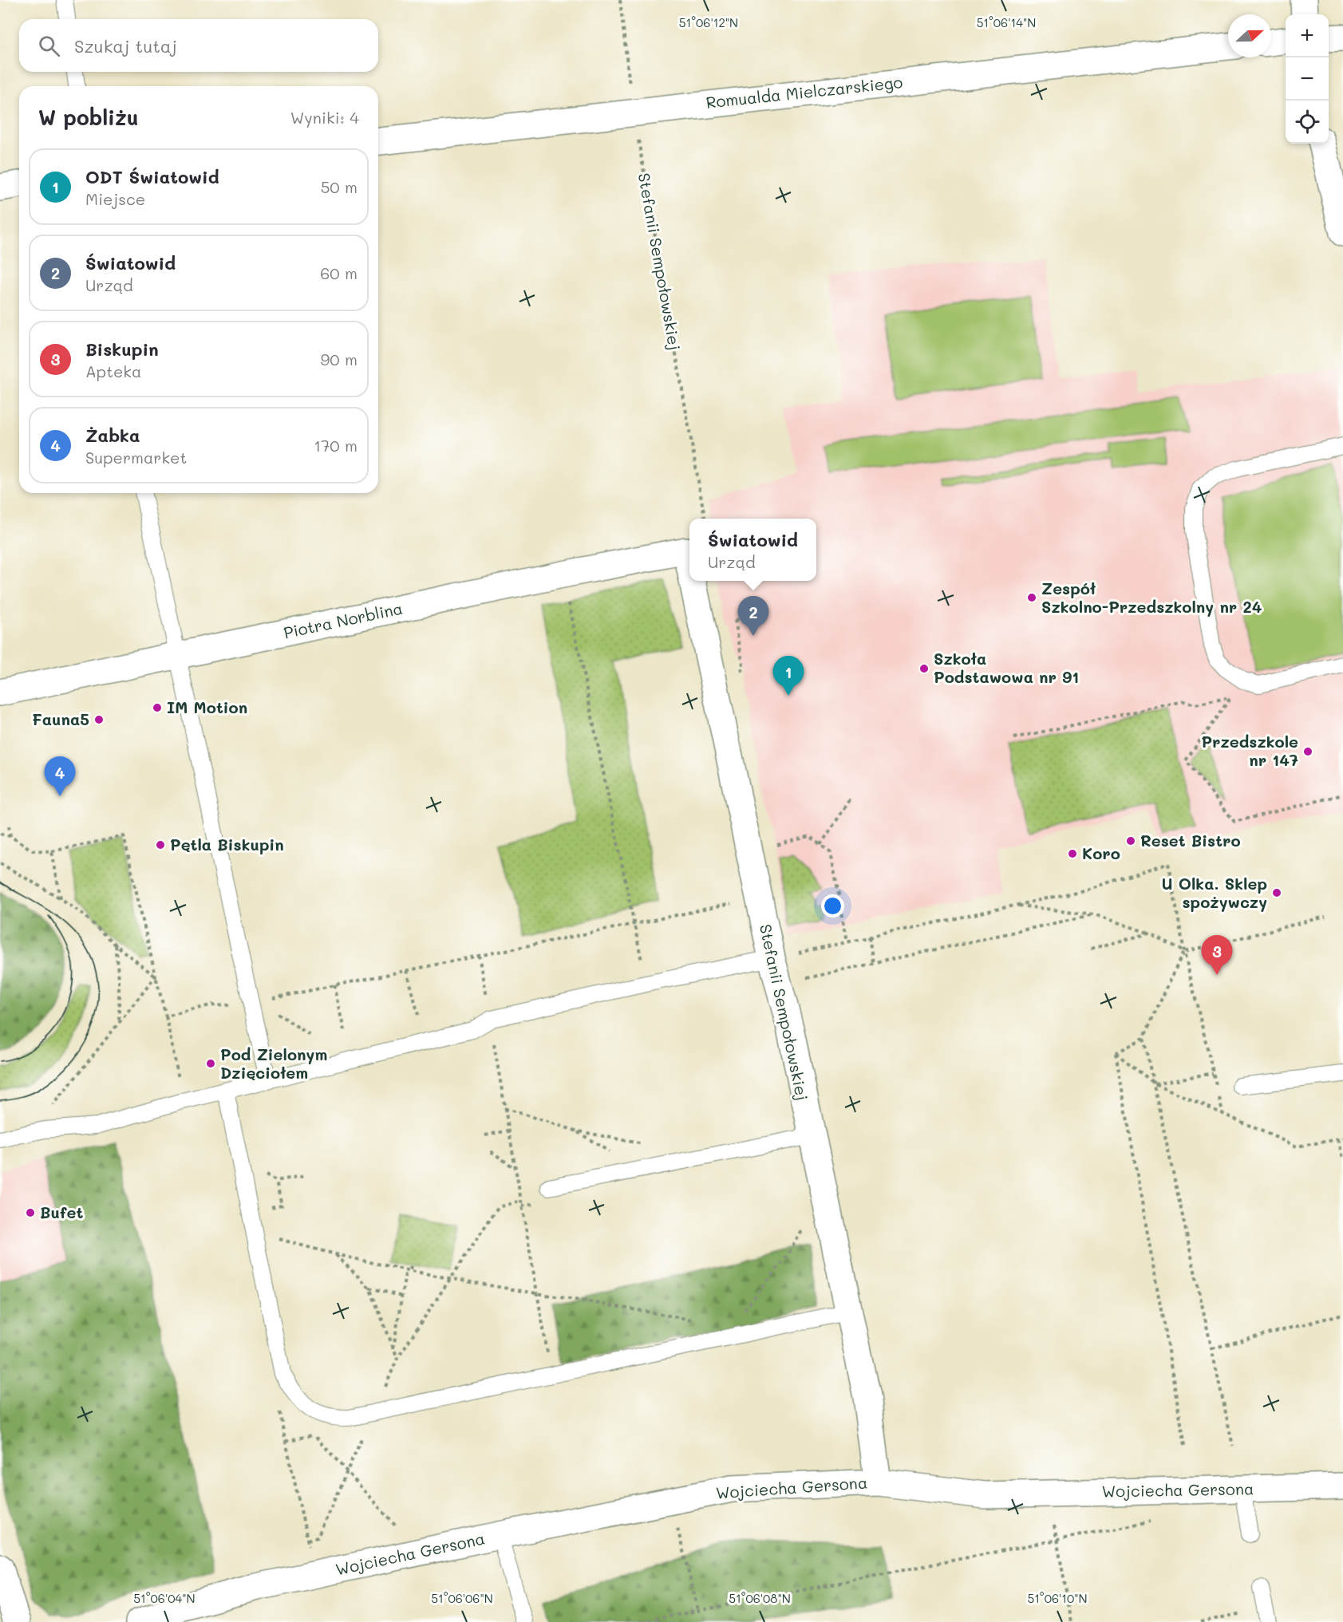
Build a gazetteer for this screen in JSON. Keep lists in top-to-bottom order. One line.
{"streets":{"street":["Romualda Mielczarskiego","Stefanii Sempołowskiej","Piotra Norblina","Wojciecha Gersona"]},"crossings":[["Romualda Mielczarskiego","Stefanii Sempołowskiej"],["Stefanii Sempołowskiej","Wojciecha Gersona"]],"places":["Zespół Szkolno-Przedszkolny nr 24","Szkoła Podstawowa nr 91","IM Motion","Fauna5","Przedszkole nr 147","Reset Bistro","Pętla Biskupin","Koro","U Olka. Sklep spożywczy","Pod Zielonym Dzięciołem","Bufet"],"north":"right","page":{"map_buttons":["+","−"],"search":"Szukaj tutaj","heading":["W pobliżu","Wyniki: 4"],"list":[{"mark":"1","name":"ODT Światowid","note":"Miejsce","value":"50 m"},{"mark":"2","name":"Światowid","note":"Urząd","value":"60 m"},{"mark":"3","name":"Biskupin","note":"Apteka","value":"90 m"},{"mark":"4","name":"Żabka","note":"Supermarket","value":"170 m"}],"popup":["Światowid","Urząd"],"pins":["2","1","4","3"]},"coordinates":["51°06'12\"N","51°06'14\"N","51°06'04\"N","51°06'06\"N","51°06'08\"N","51°06'10\"N"]}
